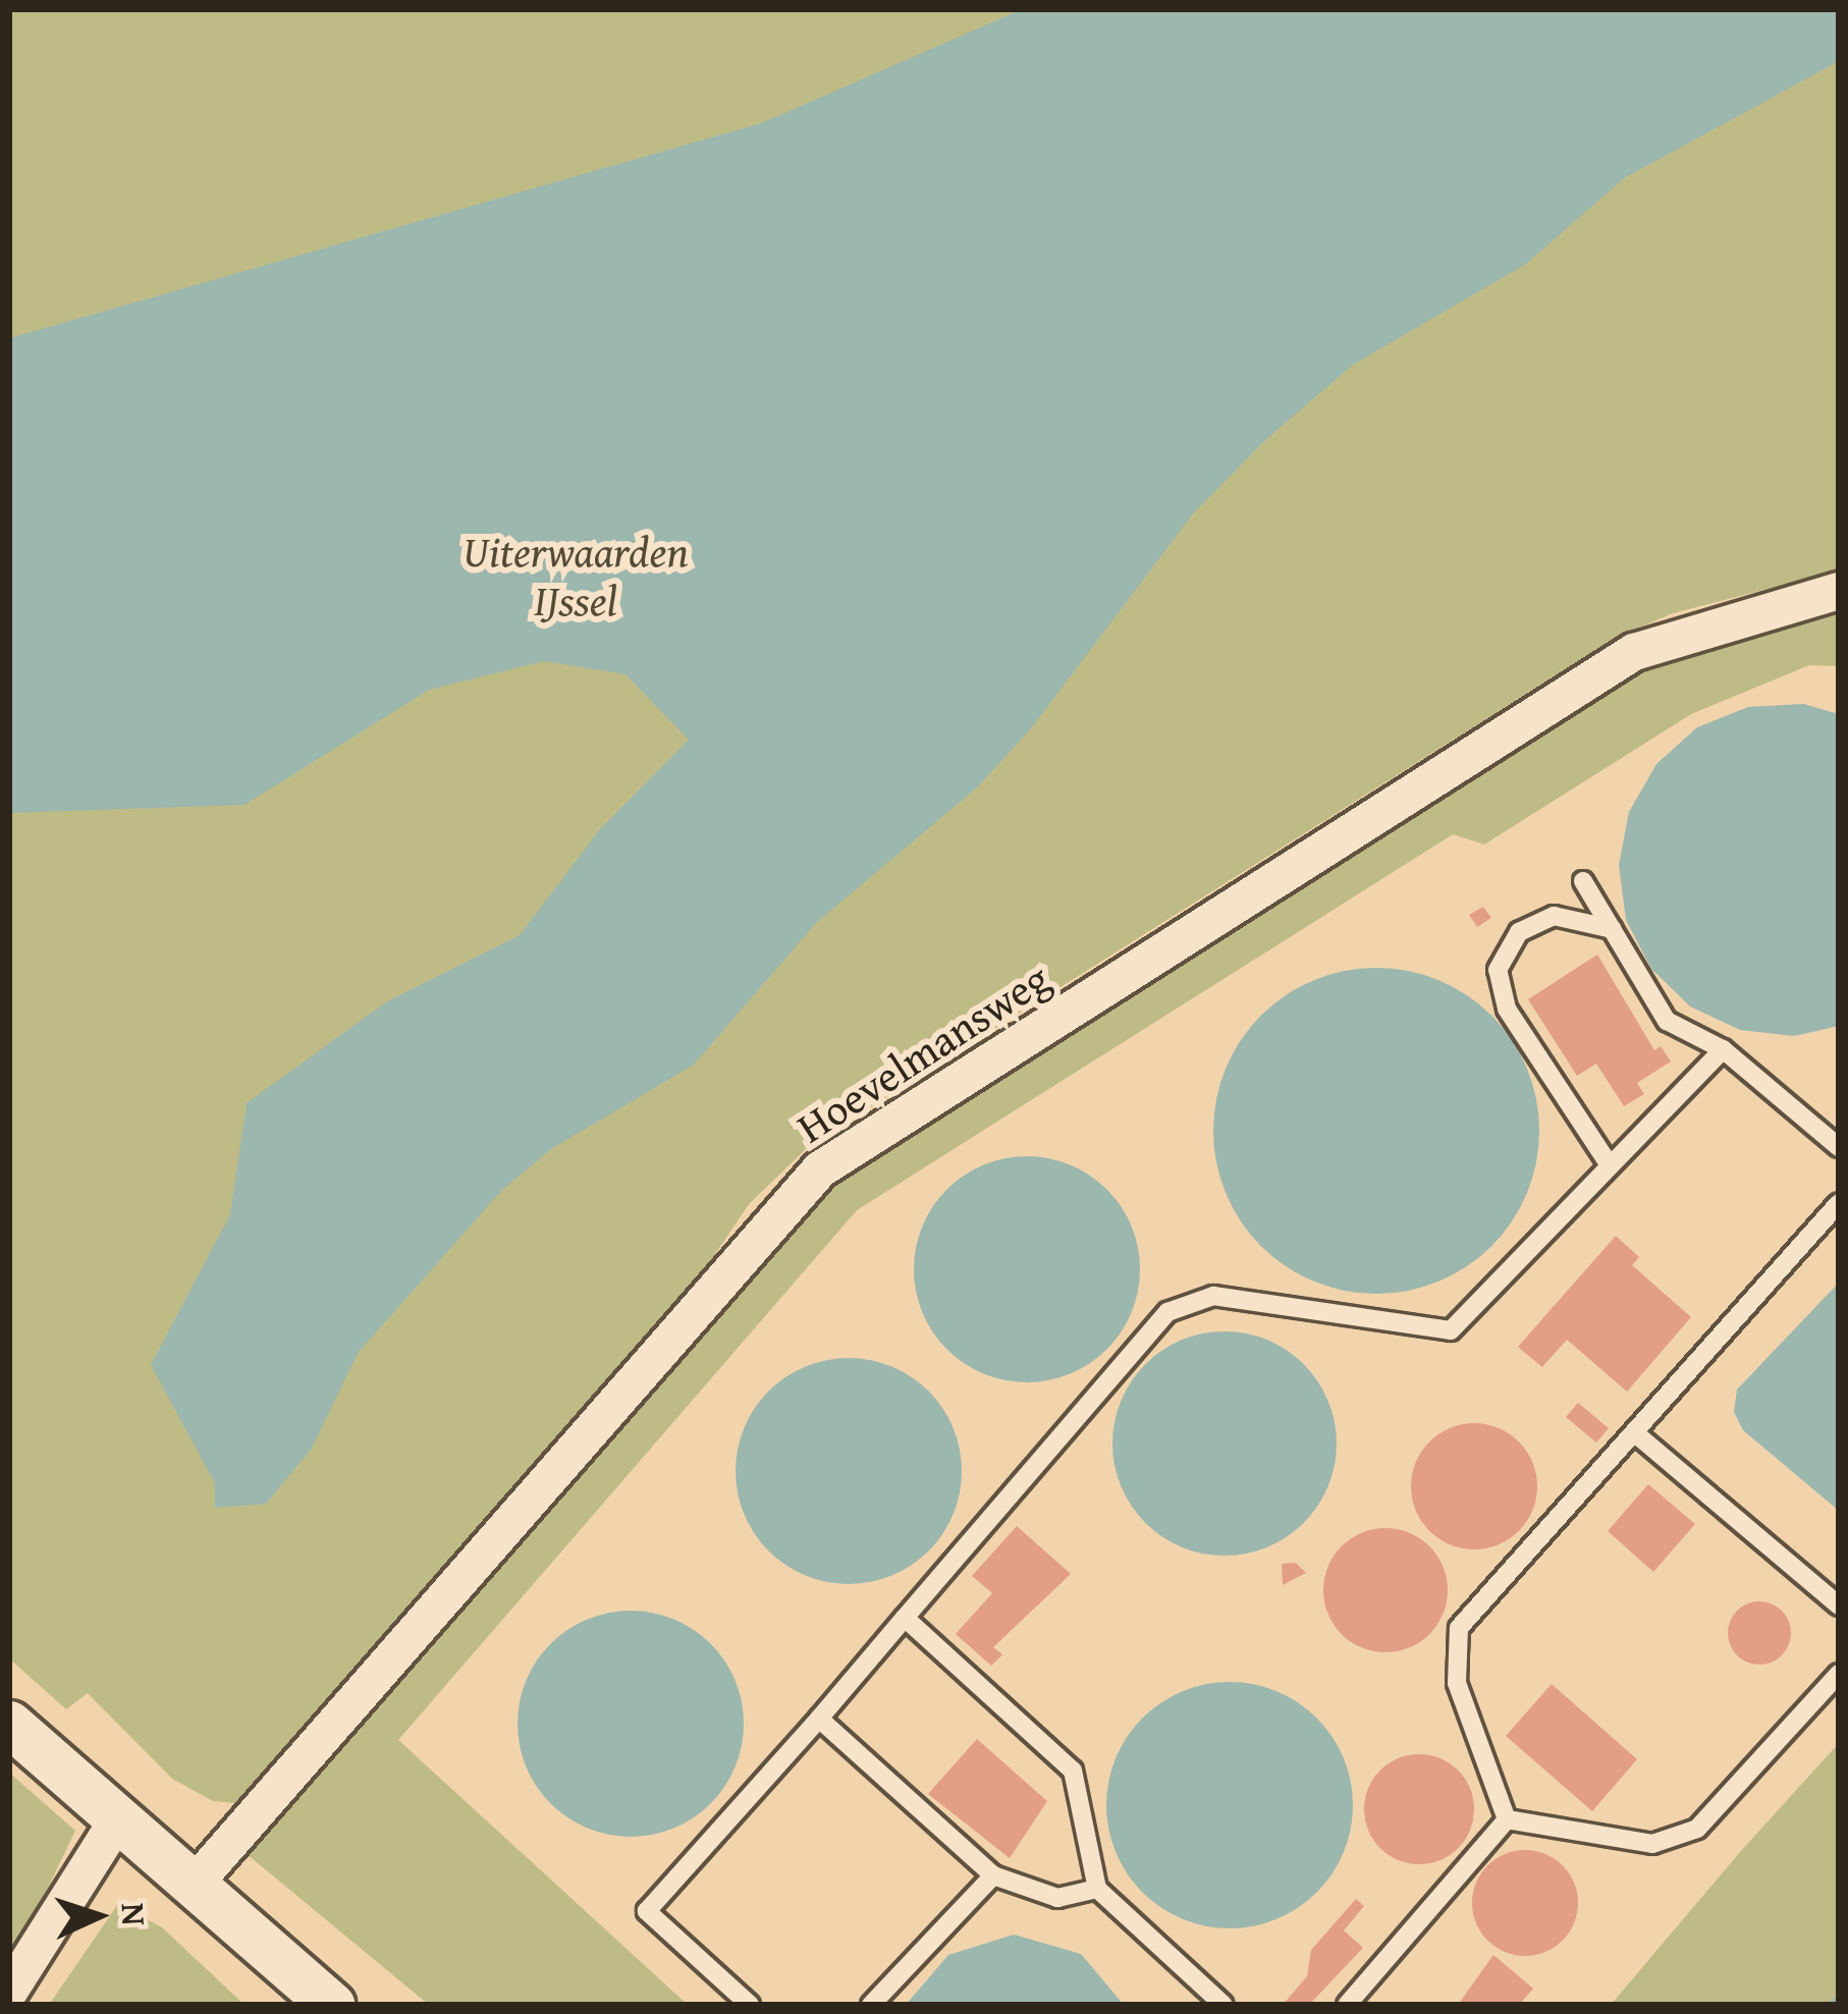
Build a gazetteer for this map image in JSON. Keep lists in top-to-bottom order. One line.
{"streets":{"street":["Hoevelmansweg"]},"parks":["Uiterwaarden IJssel"],"north":"right"}
